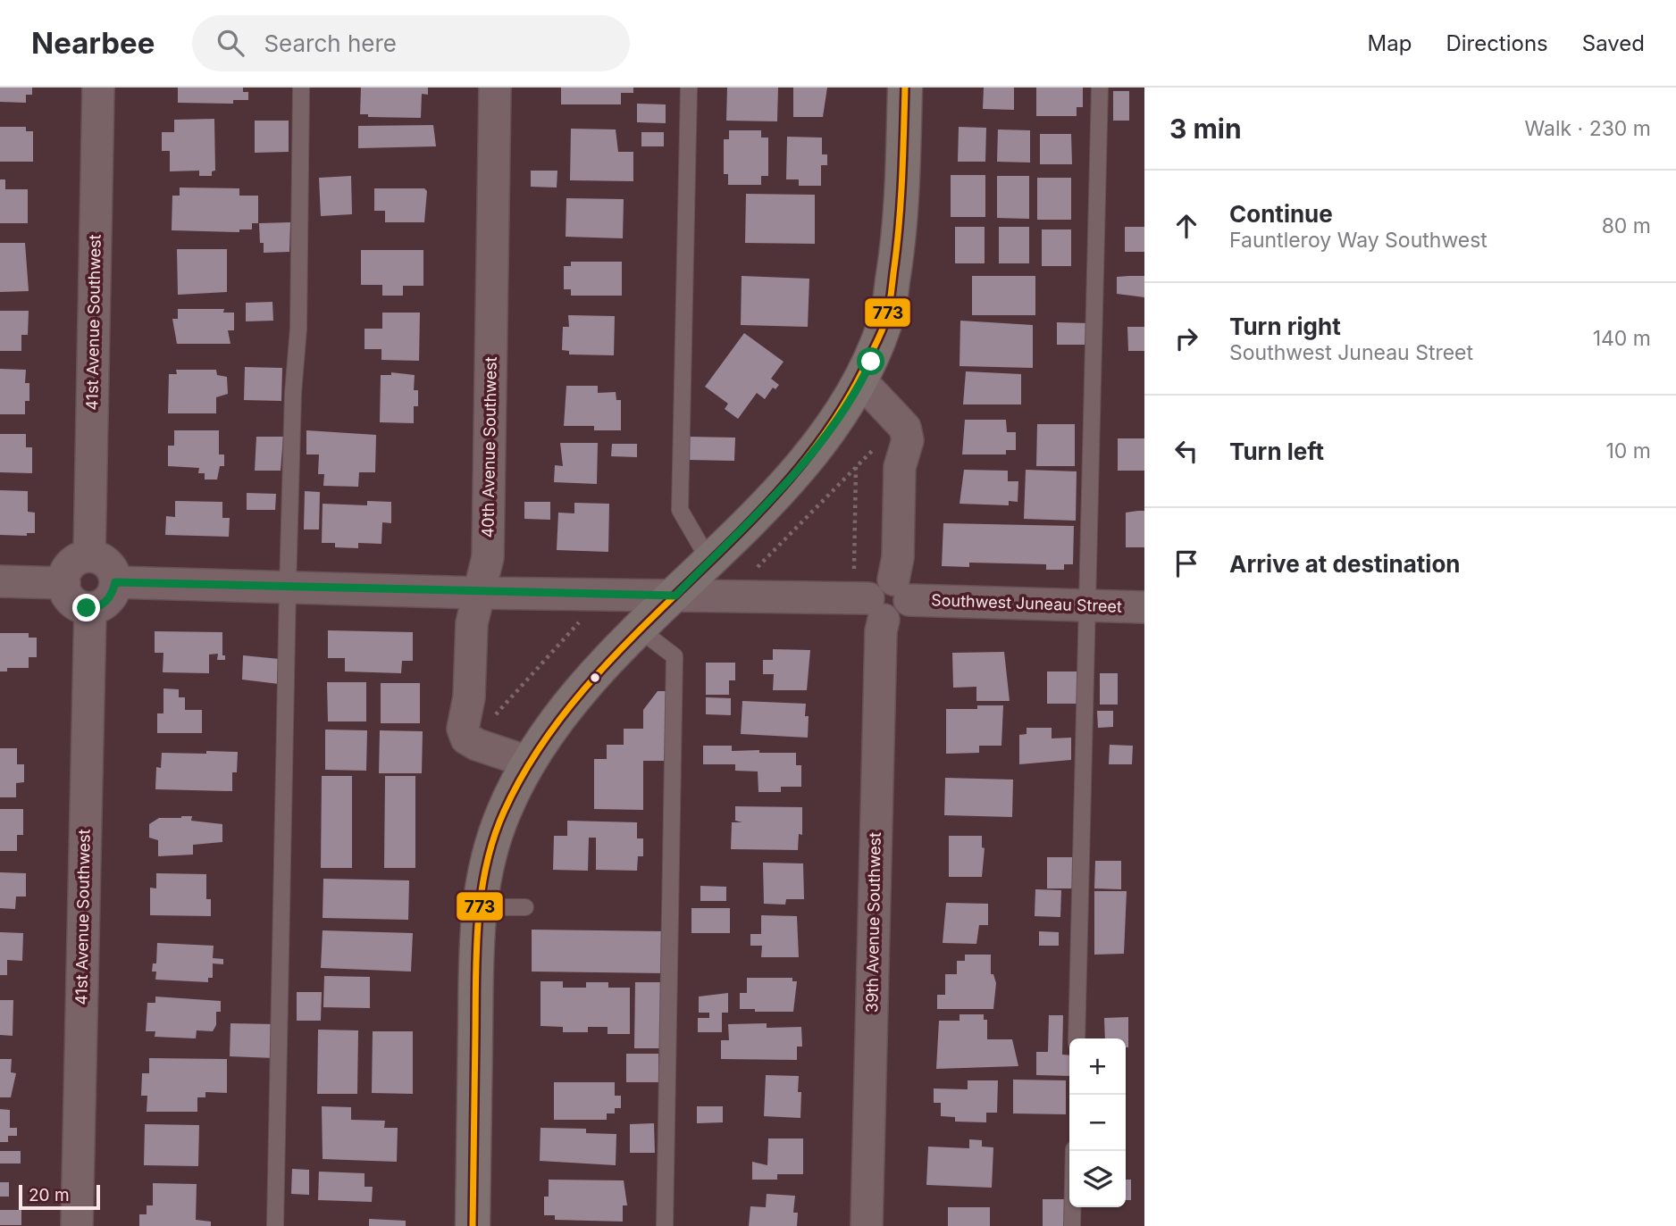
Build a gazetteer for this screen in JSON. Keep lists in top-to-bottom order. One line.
{"streets":{"street":["41st Avenue Southwest","40th Avenue Southwest","Southwest Juneau Street","39th Avenue Southwest"]},"lines":["transit line 773"],"scale_bar":"20 m","page":{"header":"Nearbee","search":"Search here","nav":["Map","Directions","Saved"],"heading":["3 min","Walk · 230 m"],"list":[["Continue","Fauntleroy Way Southwest","80 m"],["Turn right","Southwest Juneau Street","140 m"],["Turn left","10 m"],"Arrive at destination"],"map_buttons":["+","−"],"scale":"20 m"}}
